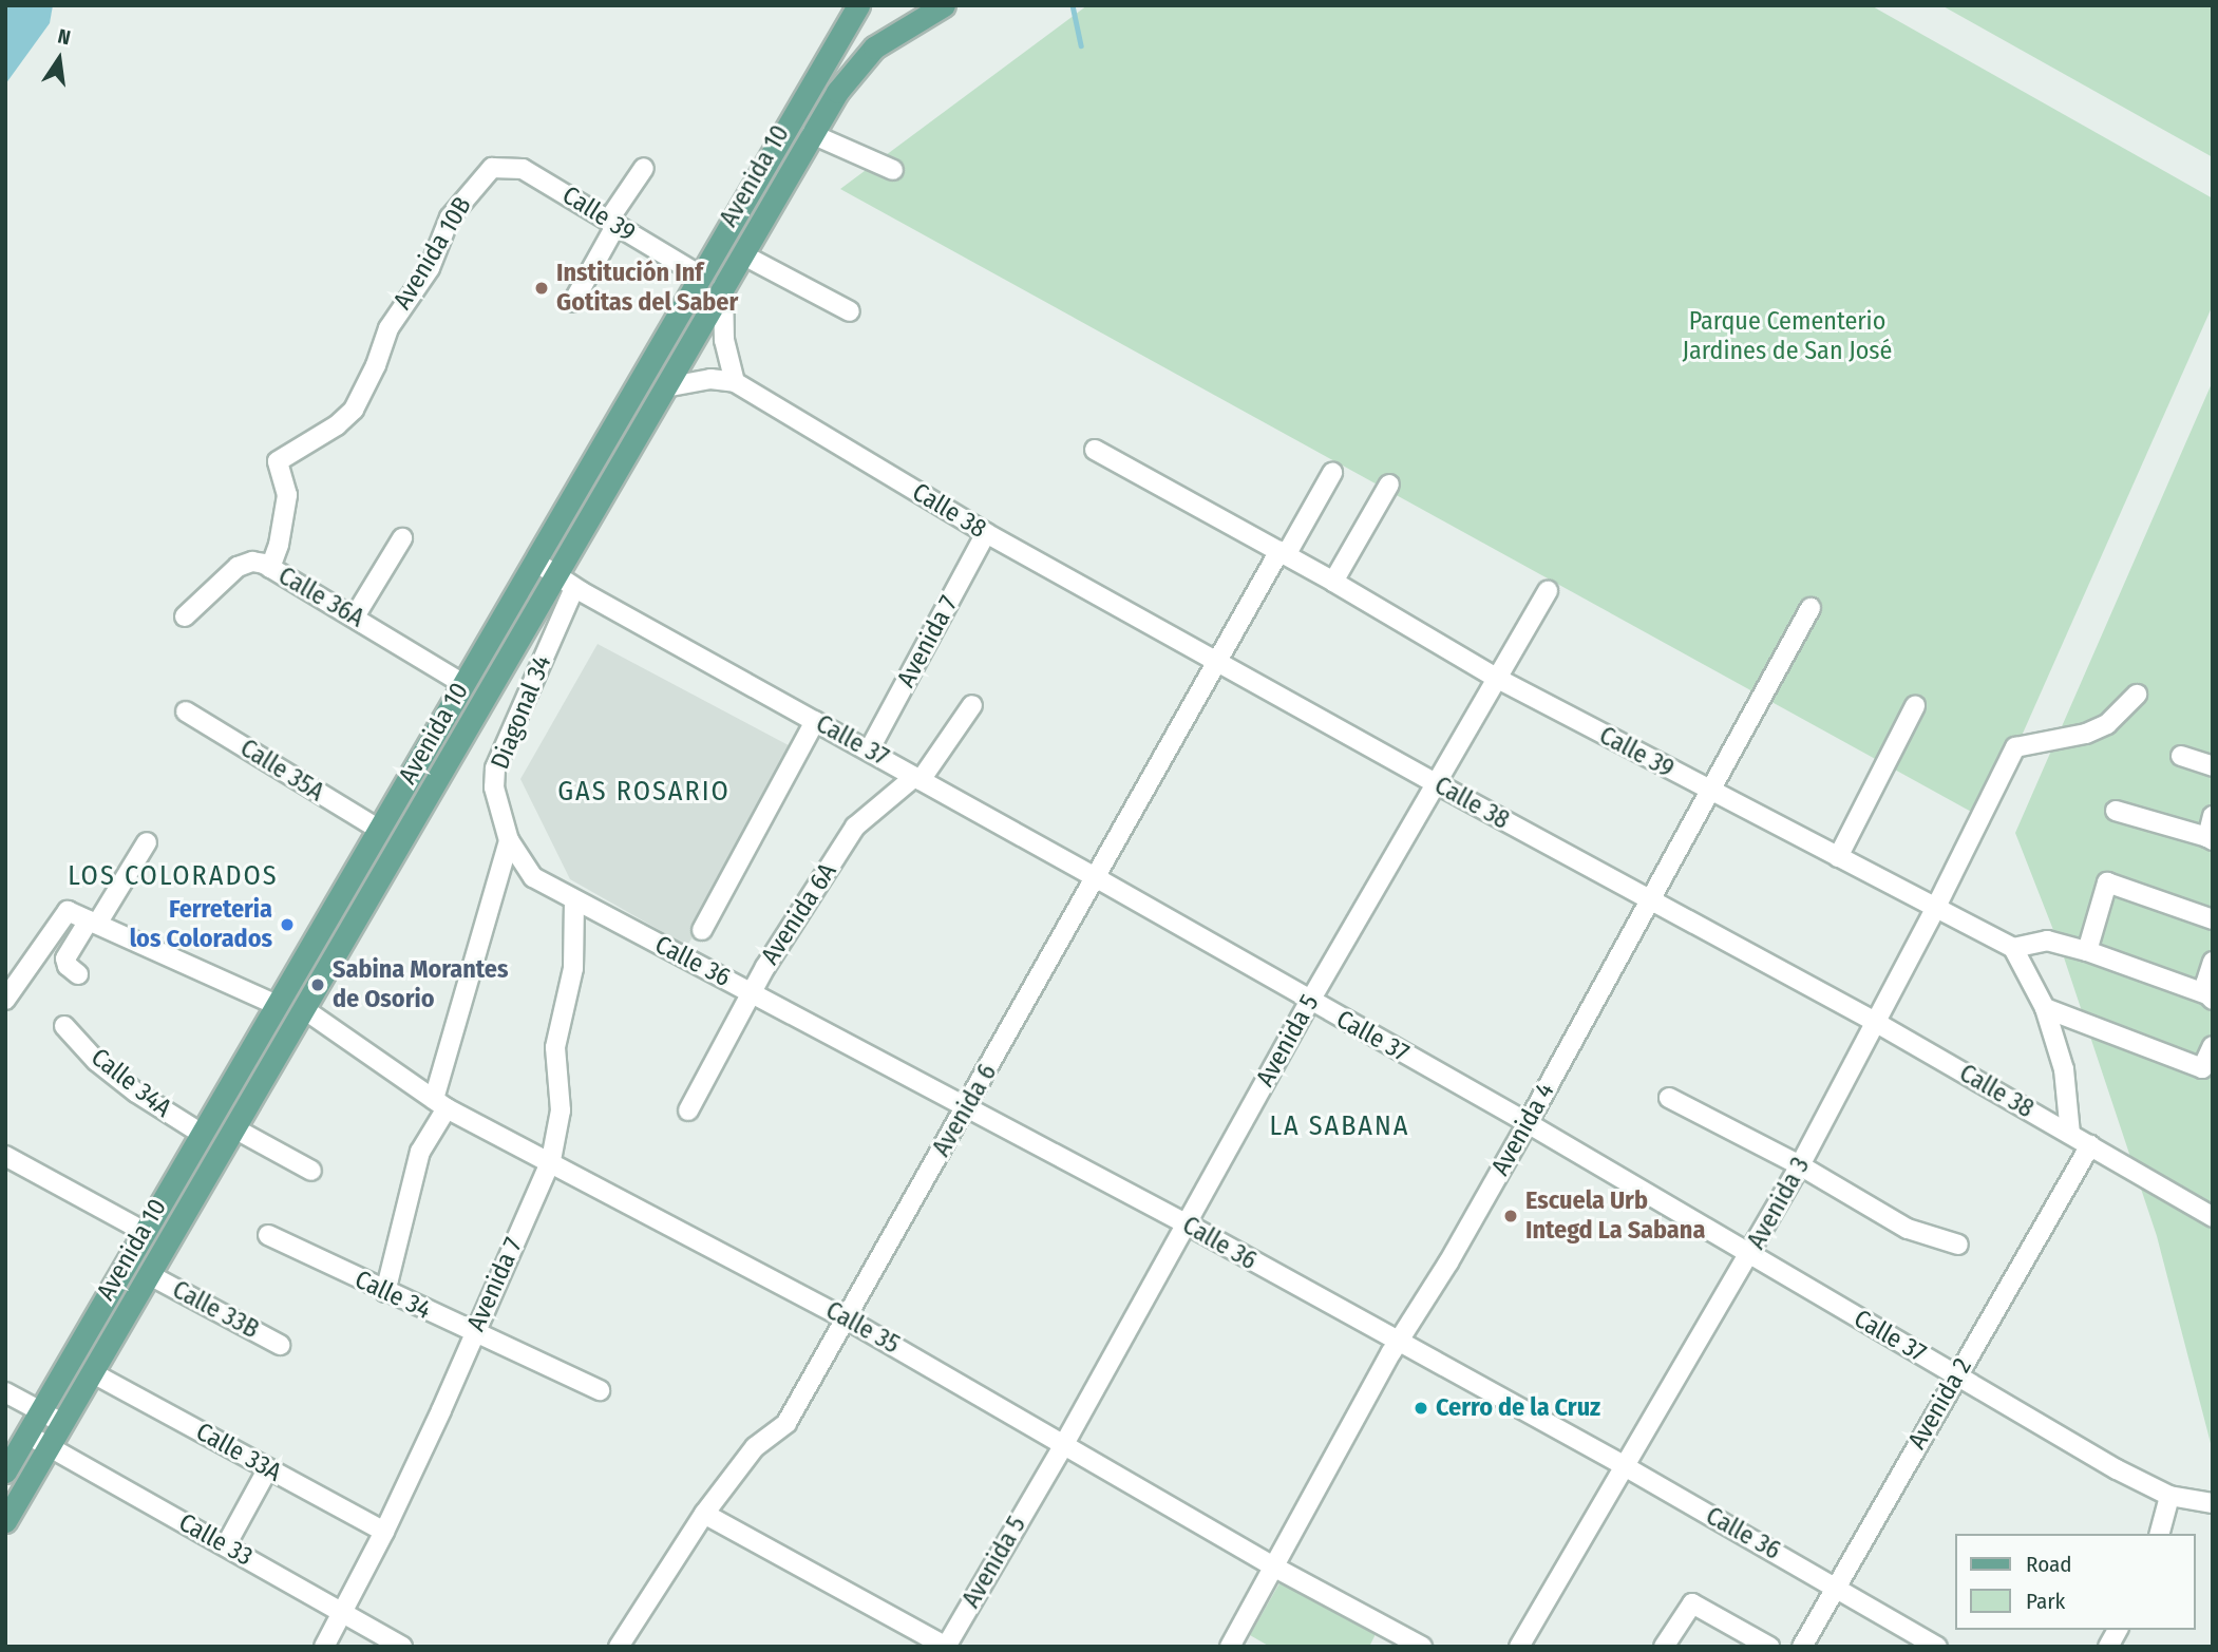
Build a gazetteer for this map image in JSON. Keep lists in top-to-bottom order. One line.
{"streets":{"main road":["Avenida 10"],"street":["Calle 39","Avenida 10B","Calle 38","Calle 36A","Avenida 7","Diagonal 34","Calle 37","Calle 35A","Avenida 6A","Calle 36","Avenida 5","Calle 34A","Avenida 6","Avenida 4","Avenida 3","Calle 34","Calle 33B","Calle 35","Avenida 2","Calle 33A","Calle 33"]},"crossings":[["Avenida 10","Calle 39"],["Avenida 10","Calle 38"],["Avenida 10","Calle 36A"],["Avenida 10","Calle 37"],["Avenida 10","Calle 35A"],["Avenida 10","Calle 34A"],["Avenida 10","Calle 33B"],["Avenida 10","Calle 35"],["Avenida 10","Calle 33A"],["Avenida 10","Calle 33"],["Calle 39","Avenida 10B"],["Calle 39","Avenida 5"],["Calle 39","Avenida 6"],["Calle 39","Avenida 4"],["Calle 39","Avenida 3"],["Avenida 10B","Calle 36A"],["Calle 38","Avenida 7"],["Calle 38","Avenida 5"],["Calle 38","Avenida 6"],["Calle 38","Avenida 4"],["Calle 38","Avenida 3"],["Calle 38","Avenida 2"],["Avenida 7","Calle 37"],["Avenida 7","Calle 36"],["Avenida 7","Calle 34"],["Avenida 7","Calle 35"],["Avenida 7","Calle 33A"],["Avenida 7","Calle 33"],["Diagonal 34","Calle 37"],["Diagonal 34","Calle 36"],["Calle 37","Avenida 6A"],["Calle 37","Avenida 5"],["Calle 37","Avenida 6"],["Calle 37","Avenida 4"],["Calle 37","Avenida 3"],["Calle 37","Avenida 2"],["Avenida 6A","Calle 36"],["Calle 36","Avenida 5"],["Calle 36","Avenida 6"],["Calle 36","Avenida 4"],["Calle 36","Avenida 3"],["Calle 36","Avenida 2"],["Avenida 5","Calle 35"],["Avenida 6","Calle 35"],["Avenida 4","Calle 35"]],"districts":["GAS ROSARIO","LOS COLORADOS","LA SABANA"],"parks":["Parque Cementerio Jardines de San José"],"places":["Institución Inf Gotitas del Saber","Ferreteria los Colorados","Sabina Morantes de Osorio","Escuela Urb Integd La Sabana","Cerro de la Cruz"],"legend":["Road","Park"],"north":"top"}
